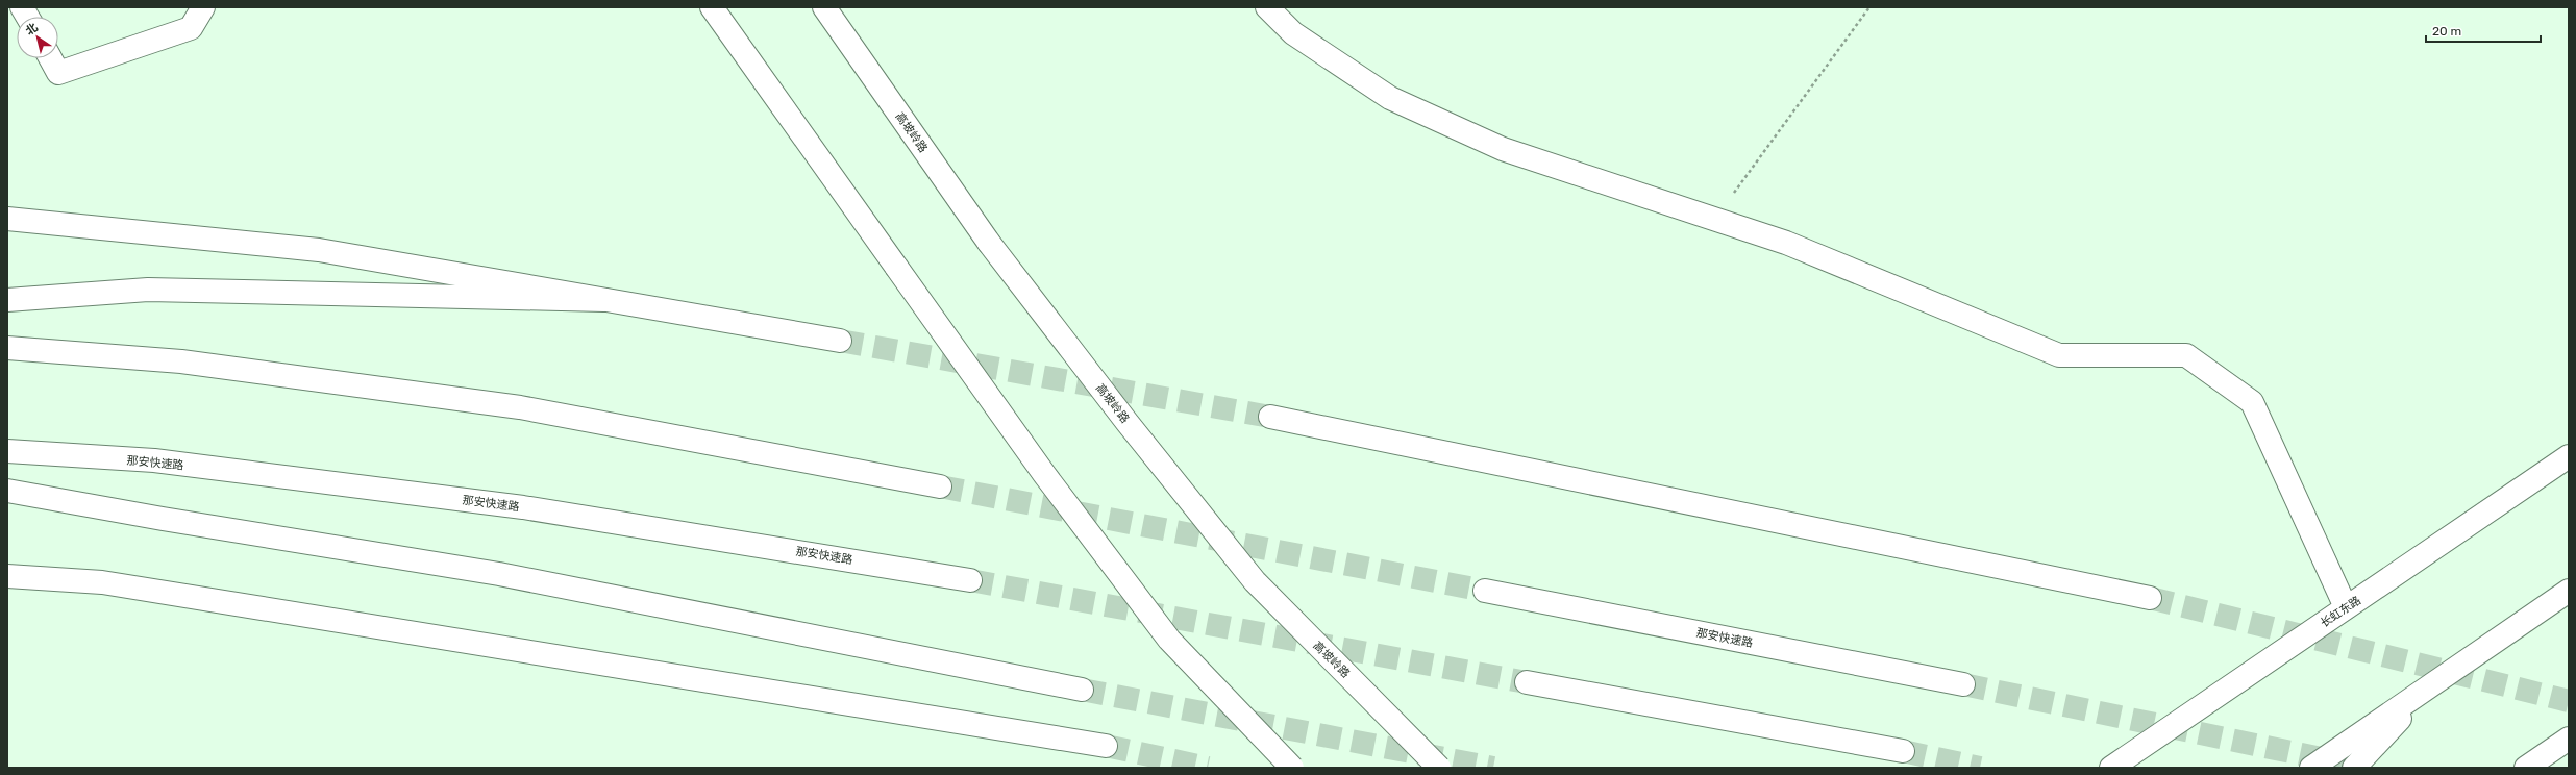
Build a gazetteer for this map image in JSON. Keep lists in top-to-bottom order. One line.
{"streets":{"main road":["高坡岭路","那安快速路","长虹东路"]},"scale_bar":"20 m","north":"top left"}
